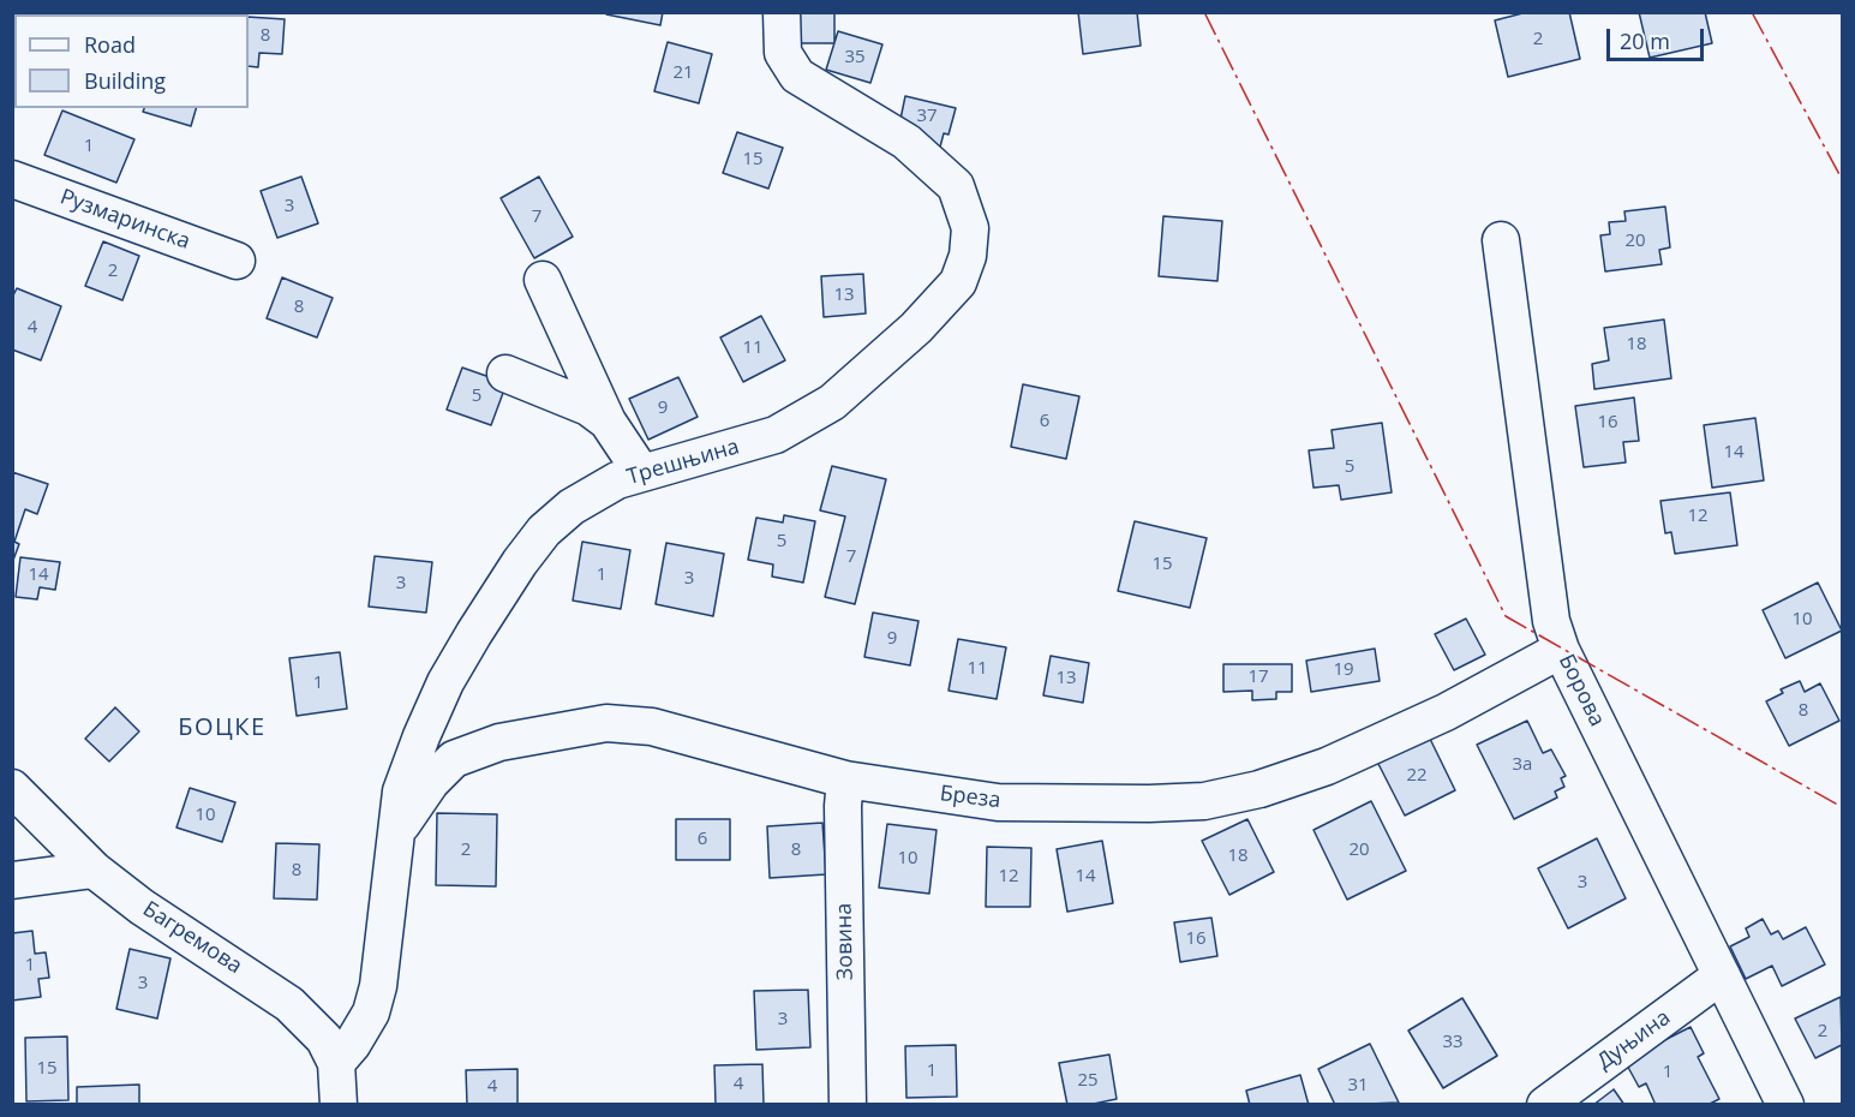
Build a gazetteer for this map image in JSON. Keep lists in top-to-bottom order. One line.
{"streets":{"street":["Рузмаринска","Трешњина","Борова","Бреза","Багремова","Зовина","Дуњина"]},"crossings":[["Трешњина","Бреза"],["Трешњина","Багремова"],["Борова","Бреза"],["Борова","Дуњина"],["Бреза","Зовина"]],"districts":["БОЦКЕ"],"house_numbers":["8","2","35","21","37","1","15","3","7","20","2","13","8","4","18","11","5","9","6","16","14","5","12","5","7","15","14","1","3","3","10","9","11","19","17","13","1","8","3a","22","10","6","2","8","20","18","10","8","12","14","3","16","1","3","3","2","33","15","1","1","25","4","31","4"],"legend":["Road","Building"],"scale_bar":"20 m"}
